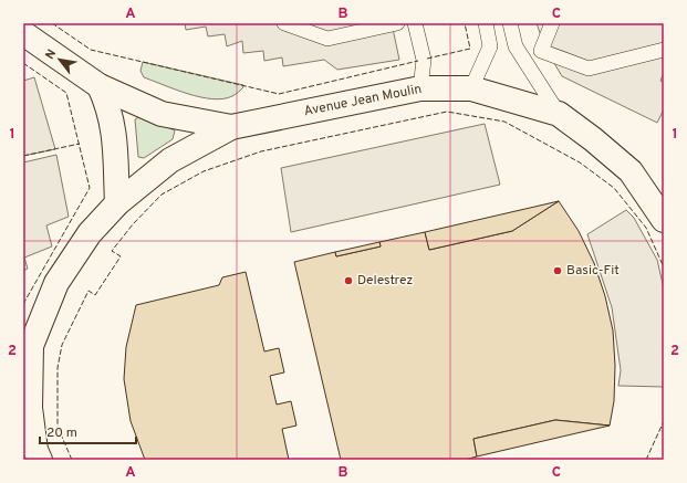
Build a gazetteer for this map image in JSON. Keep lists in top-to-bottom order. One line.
{"streets":{"street":["Avenue Jean Moulin"]},"places":["Basic-Fit","Delestrez"],"scale_bar":"20 m","north":"top left","grid":{"columns":["A","B","C"],"rows":["1","2"]}}
